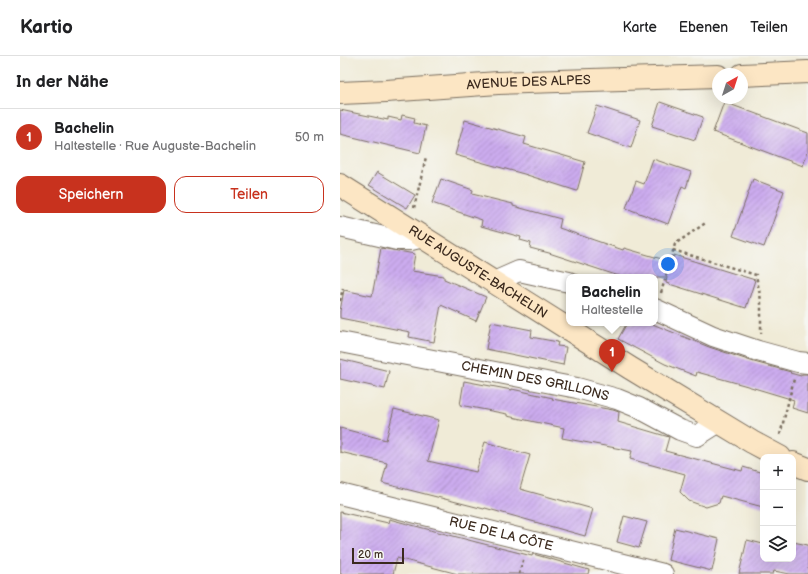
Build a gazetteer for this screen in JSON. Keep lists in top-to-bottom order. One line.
{"streets":{"street":["AVENUE DES ALPES","RUE AUGUSTE-BACHELIN","CHEMIN DES GRILLONS","RUE DE LA CÔTE"]},"crossings":[["RUE AUGUSTE-BACHELIN","CHEMIN DES GRILLONS"]],"scale_bar":"20 m","north":"top right","page":{"header":"Kartio","nav":["Karte","Ebenen","Teilen"],"heading":"In der Nähe","list":[{"mark":"1","name":"Bachelin","note":"Haltestelle · Rue Auguste-Bachelin","value":"50 m"}],"buttons":["Speichern","Teilen"],"popup":["Bachelin","Haltestelle"],"pins":"1","map_buttons":["+","−"],"scale":"20 m"}}
